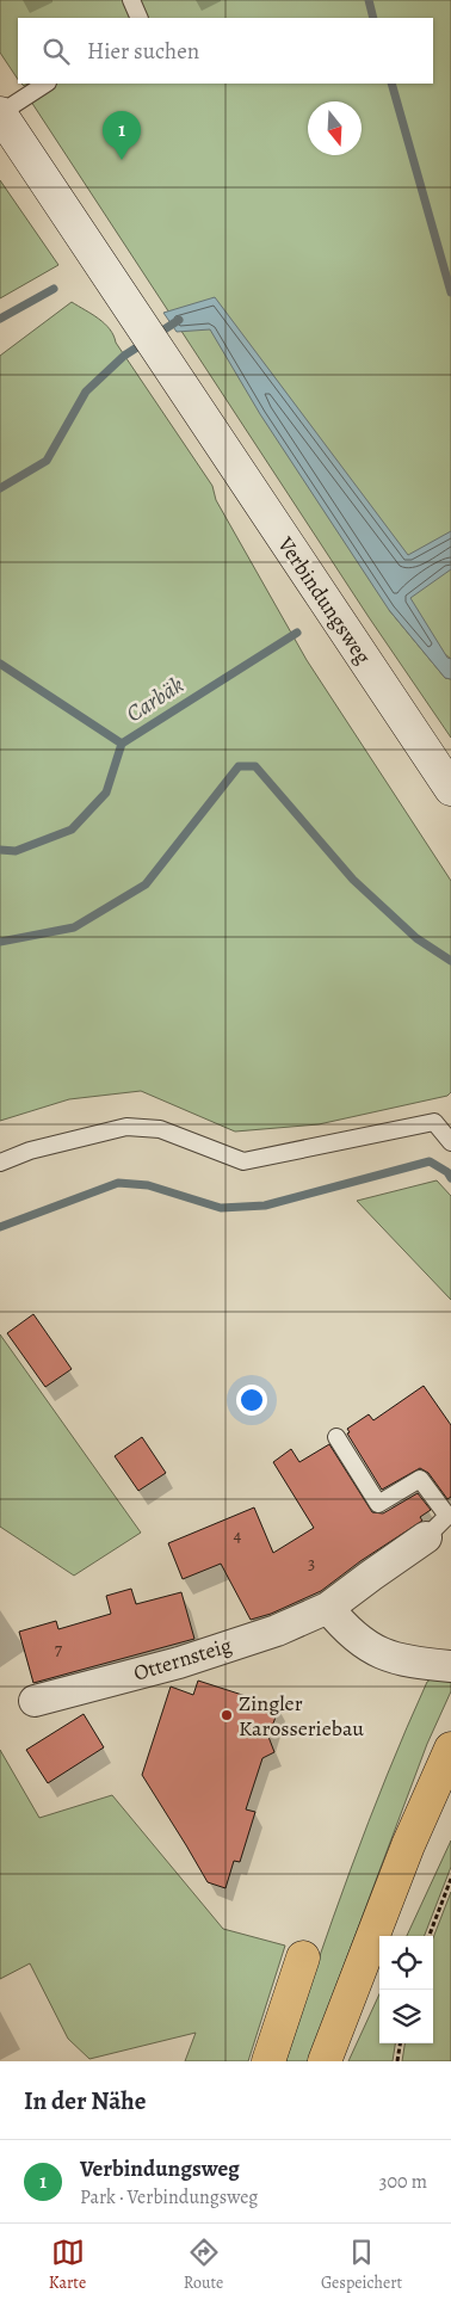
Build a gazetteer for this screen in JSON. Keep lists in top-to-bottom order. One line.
{"streets":{"main road":["Verbindungsweg"],"street":["Otternsteig"]},"water":["Carbäk"],"places":["Zingler Karosseriebau"],"house_numbers":["4","3","7"],"north":"bottom","page":{"search":"Hier suchen","pins":"1","heading":"In der Nähe","list":[{"mark":"1","name":"Verbindungsweg","note":"Park · Verbindungsweg","value":"300 m"}],"nav":["Karte","Route","Gespeichert"]}}
